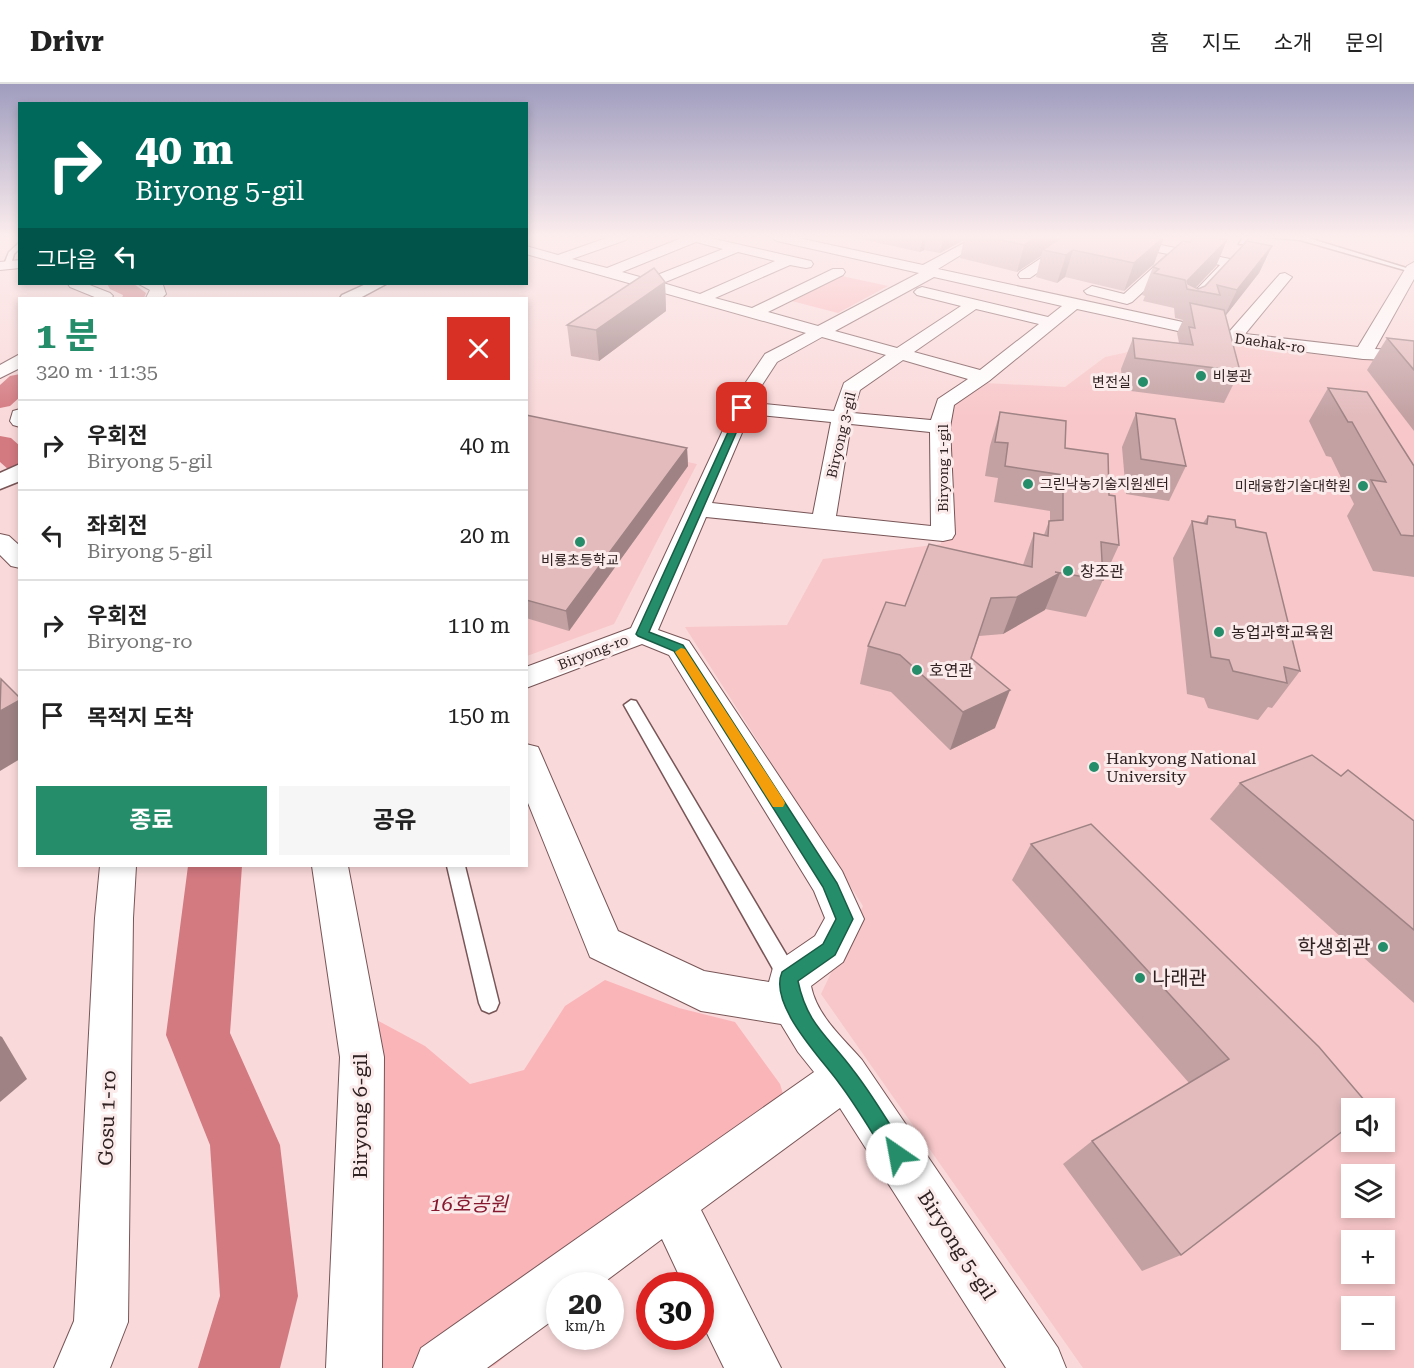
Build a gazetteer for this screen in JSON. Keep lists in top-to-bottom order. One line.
{"streets":{"street":["Daehak-ro","Biryong 3-gil","Biryong 1-gil","Biryong-ro","Biryong 6-gil","Gosu 1-ro","Biryong 5-gil"]},"crossings":[["Biryong 3-gil","Biryong 1-gil"],["Biryong 1-gil","Biryong-ro"]],"parks":["16호공원"],"places":["비봉관","변전실","그린낙농기술지원센터","미래융합기술대학원","비룡초등학교","창조관","농업과학교육원","호연관","Hankyong National University","학생회관","나래관"],"page":{"header":"Drivr","nav":["홈","지도","소개","문의"],"turn":["40 m","Biryong 5-gil"],"then":"그다음","heading":["1 분","320 m · 11:35"],"list":[{"name":"우회전","note":"Biryong 5-gil","value":"40 m"},{"name":"좌회전","note":"Biryong 5-gil","value":"20 m"},{"name":"우회전","note":"Biryong-ro","value":"110 m"},{"name":"목적지 도착","value":"150 m"}],"buttons":["종료","공유"],"map_buttons":["+","−"],"speed":"20 km/h","limit":"30"}}
